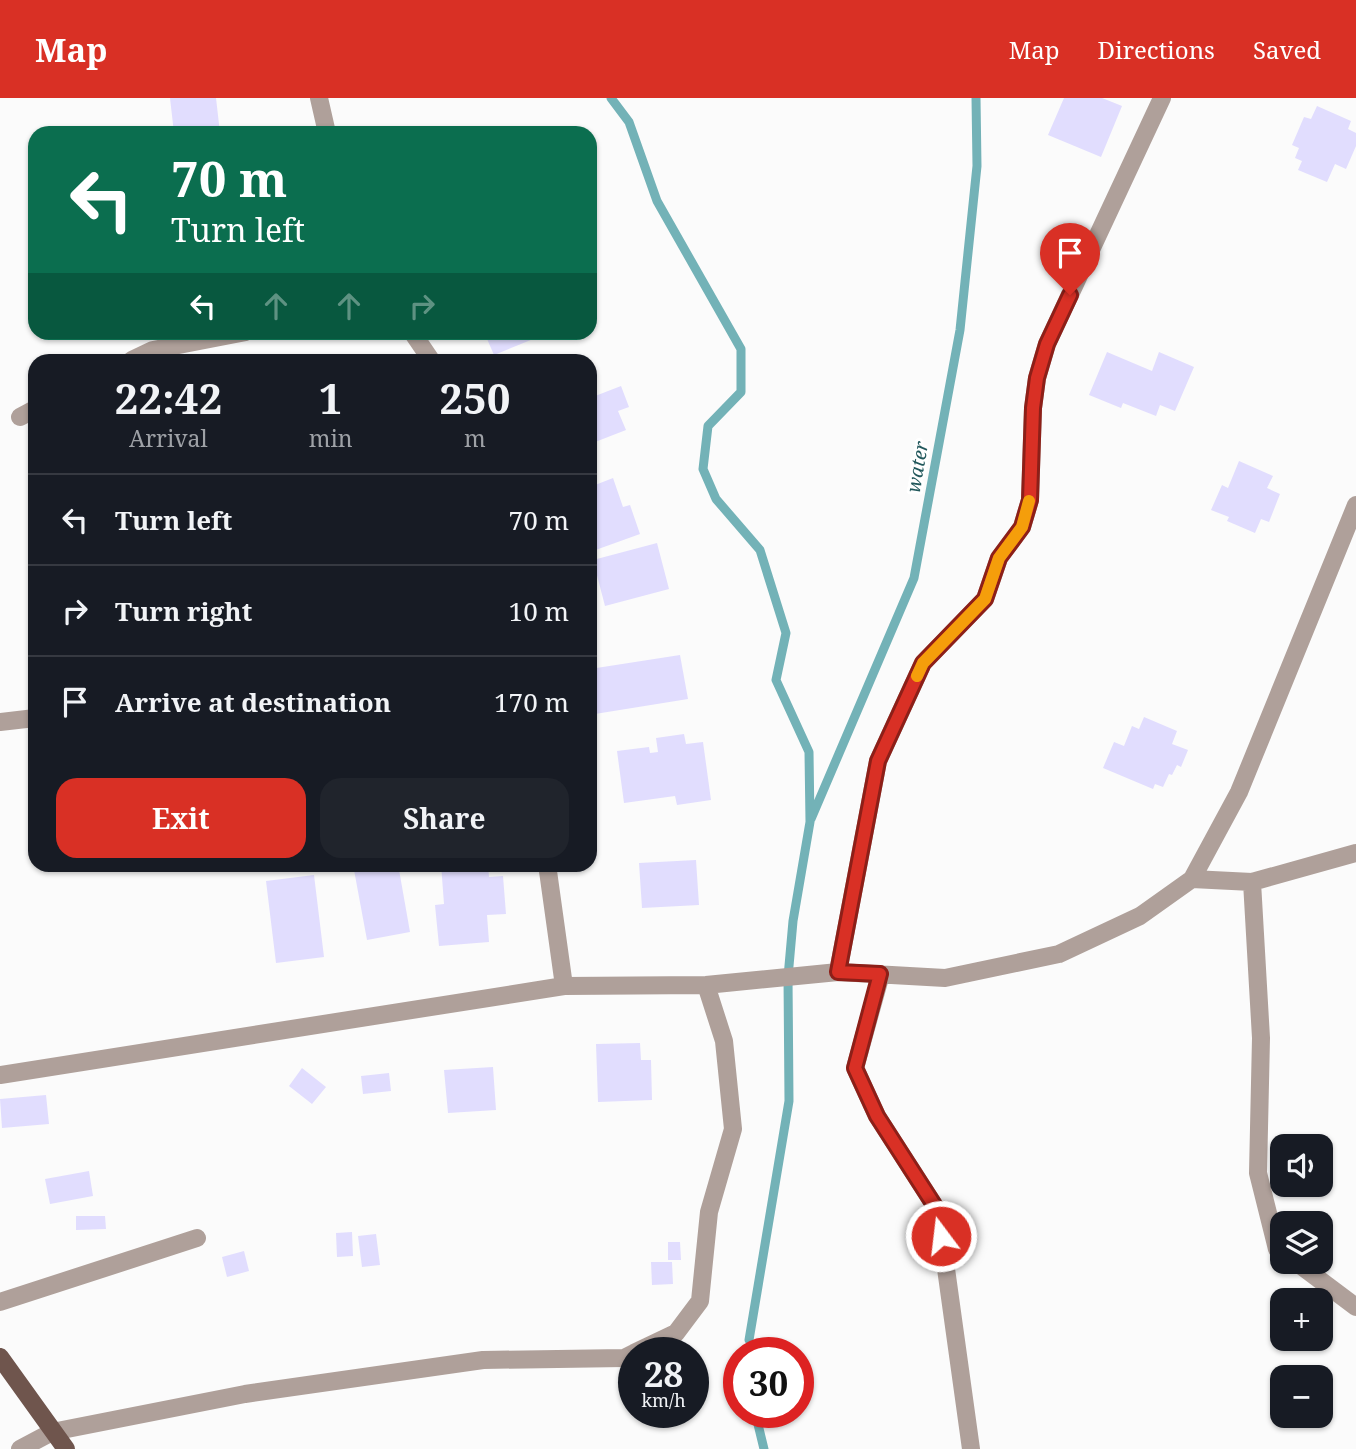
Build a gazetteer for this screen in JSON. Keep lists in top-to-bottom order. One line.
{"water":["water"],"page":{"header":"Map","nav":["Map","Directions","Saved"],"turn":["70 m","Turn left"],"eta":["22:42","Arrival","1","min","250","m"],"list":[{"name":"Turn left","value":"70 m"},{"name":"Turn right","value":"10 m"},{"name":"Arrive at destination","value":"170 m"}],"buttons":["Exit","Share"],"map_buttons":["+","−"],"speed":"28 km/h","limit":"30"}}
